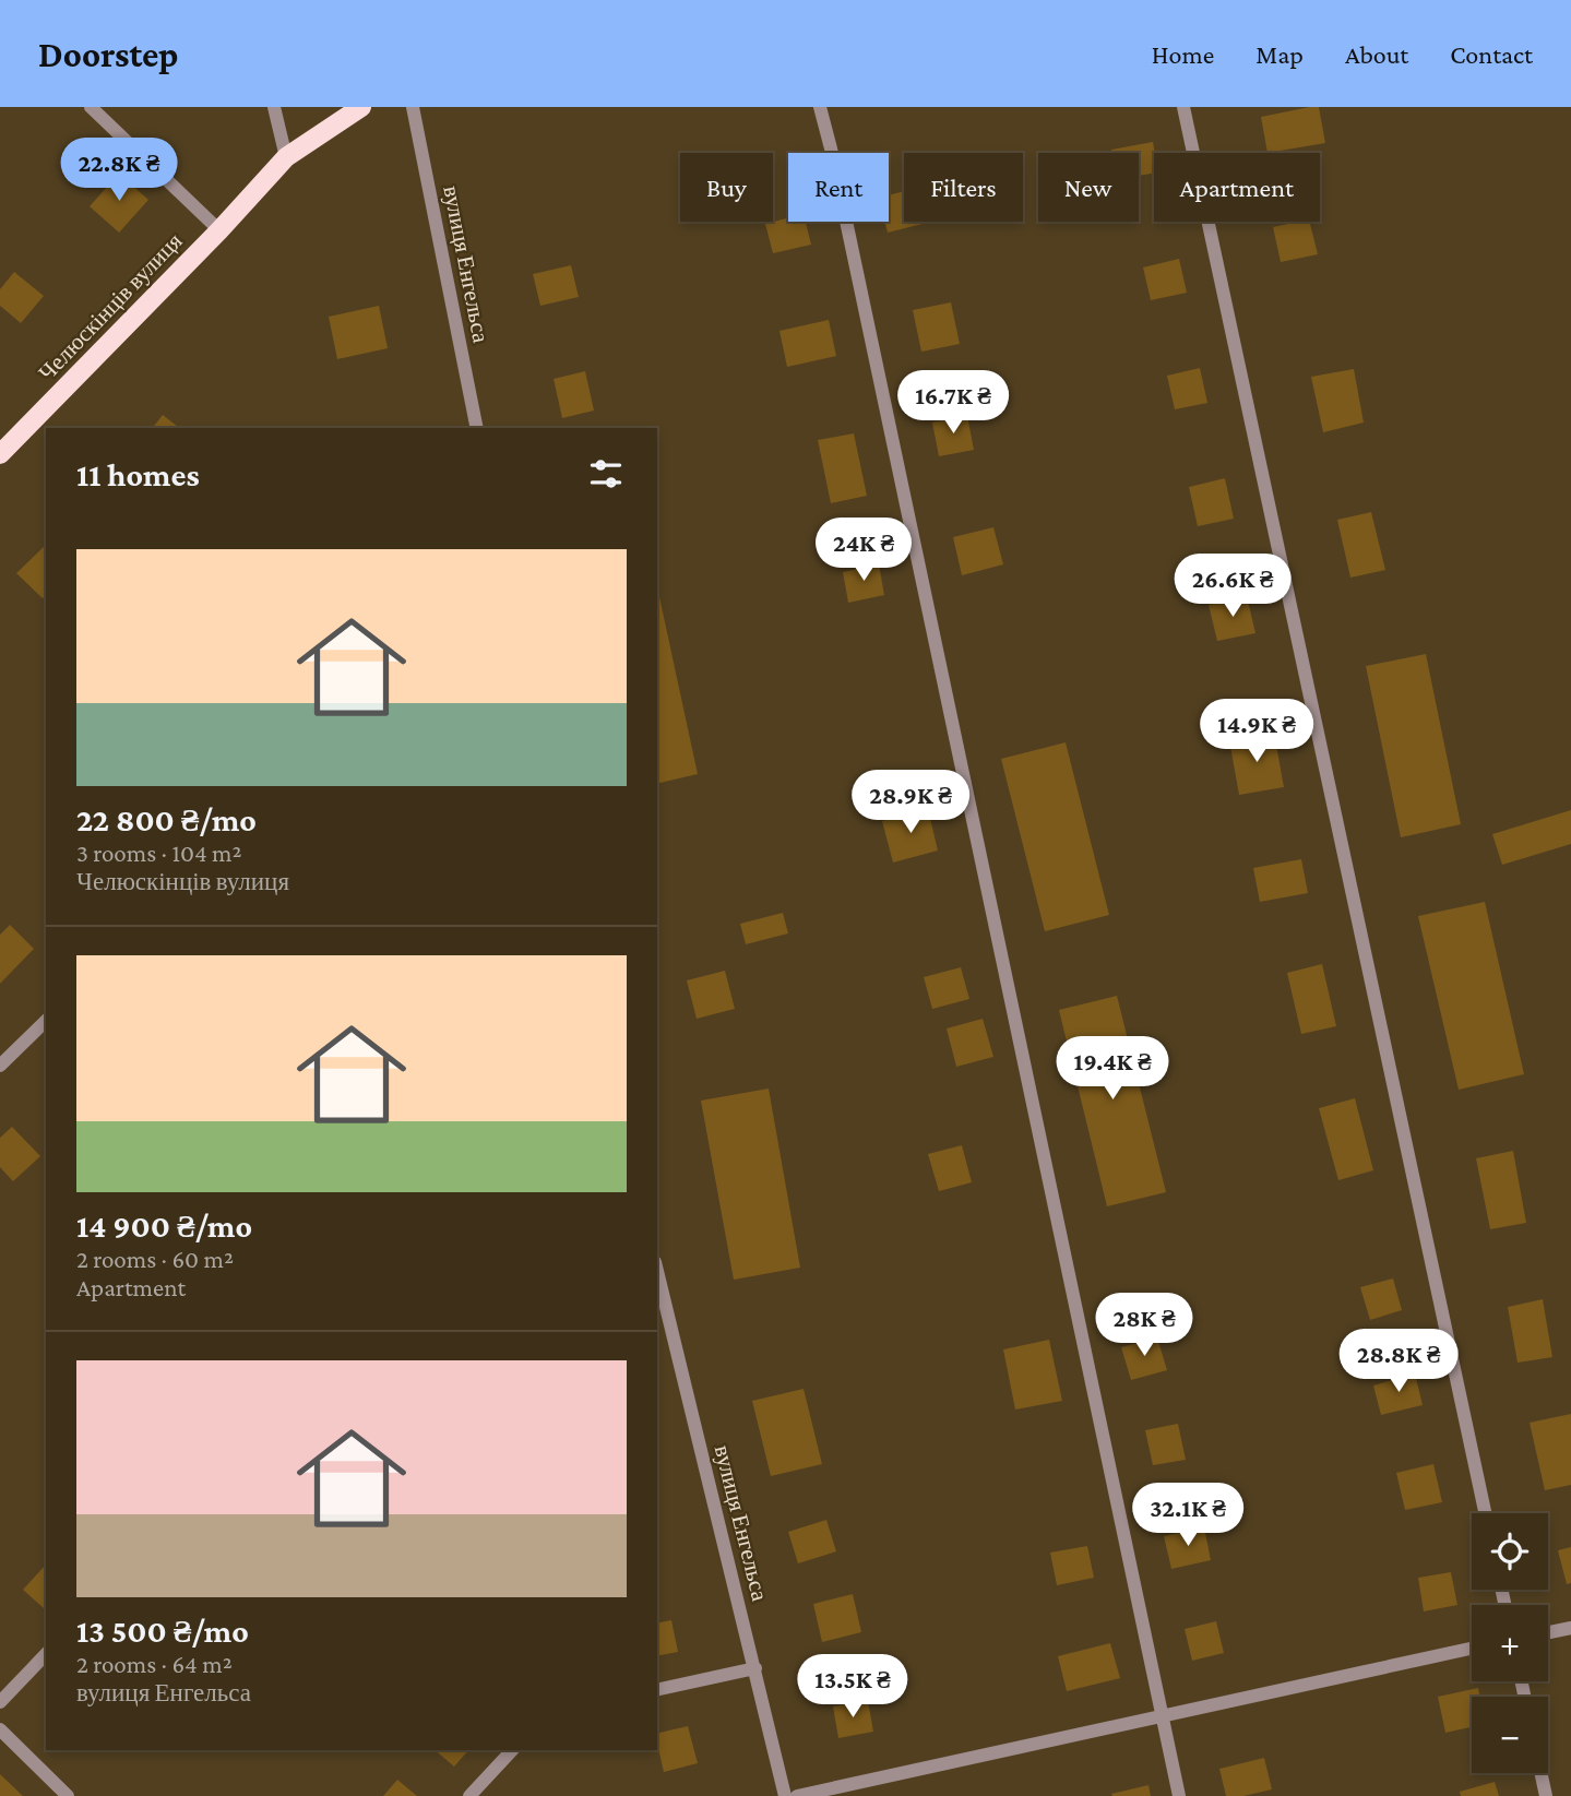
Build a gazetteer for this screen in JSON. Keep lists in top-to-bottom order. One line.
{"streets":{"main road":["Челюскінців вулиця"],"street":["вулиця Енгельса"]},"page":{"header":"Doorstep","nav":["Home","Map","About","Contact"],"price":["22.8K ₴","16.7K ₴","24K ₴","26.6K ₴","14.9K ₴","28.9K ₴","19.4K ₴","28K ₴","28.8K ₴","32.1K ₴","13.5K ₴"],"chip":["Buy","Rent","Filters","New","Apartment"],"heading":"11 homes","list":[{"name":"22 800 ₴/mo","note":"3 rooms · 104 m² · Челюскінців вулиця"},{"name":"14 900 ₴/mo","note":"2 rooms · 60 m² · Apartment"},{"name":"13 500 ₴/mo","note":"2 rooms · 64 m² · вулиця Енгельса"}],"map_buttons":["+","−"]}}
